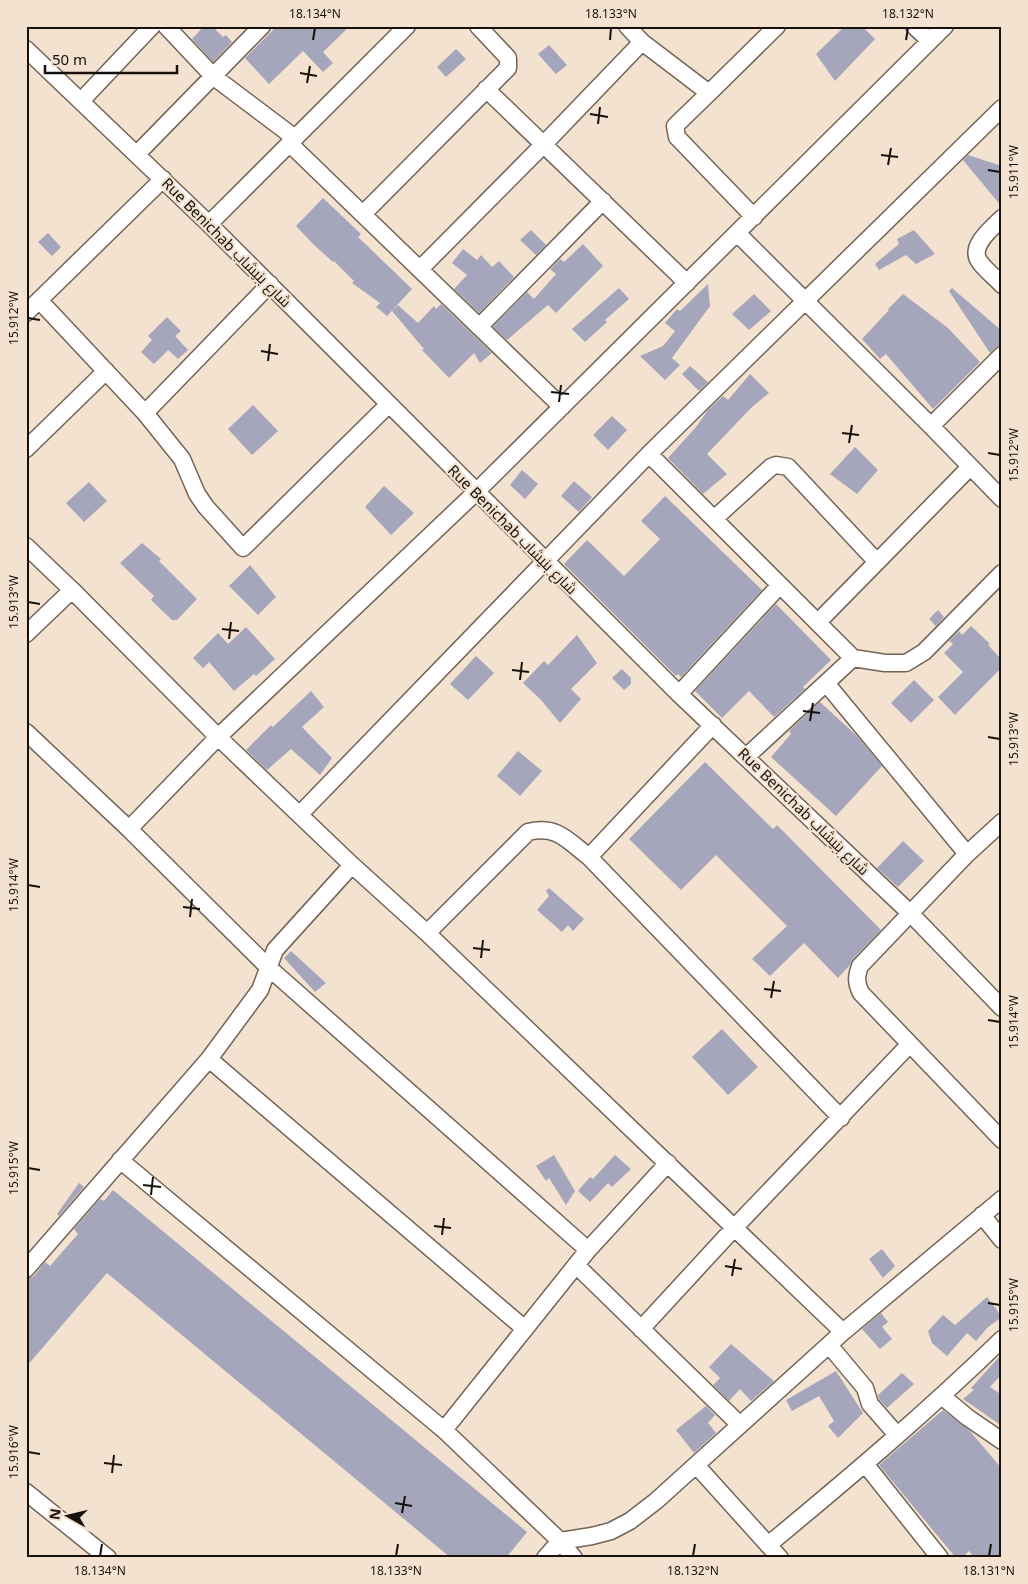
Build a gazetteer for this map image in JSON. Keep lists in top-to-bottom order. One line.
{"streets":{"street":["Rue Benichab شارع بنيشاب"]},"scale_bar":"50 m","north":"left","coordinates":["18.134°N","18.133°N","18.132°N","15.911°W","15.912°W","15.913°W","15.914°W","15.915°W","15.916°W","18.131°N"]}
